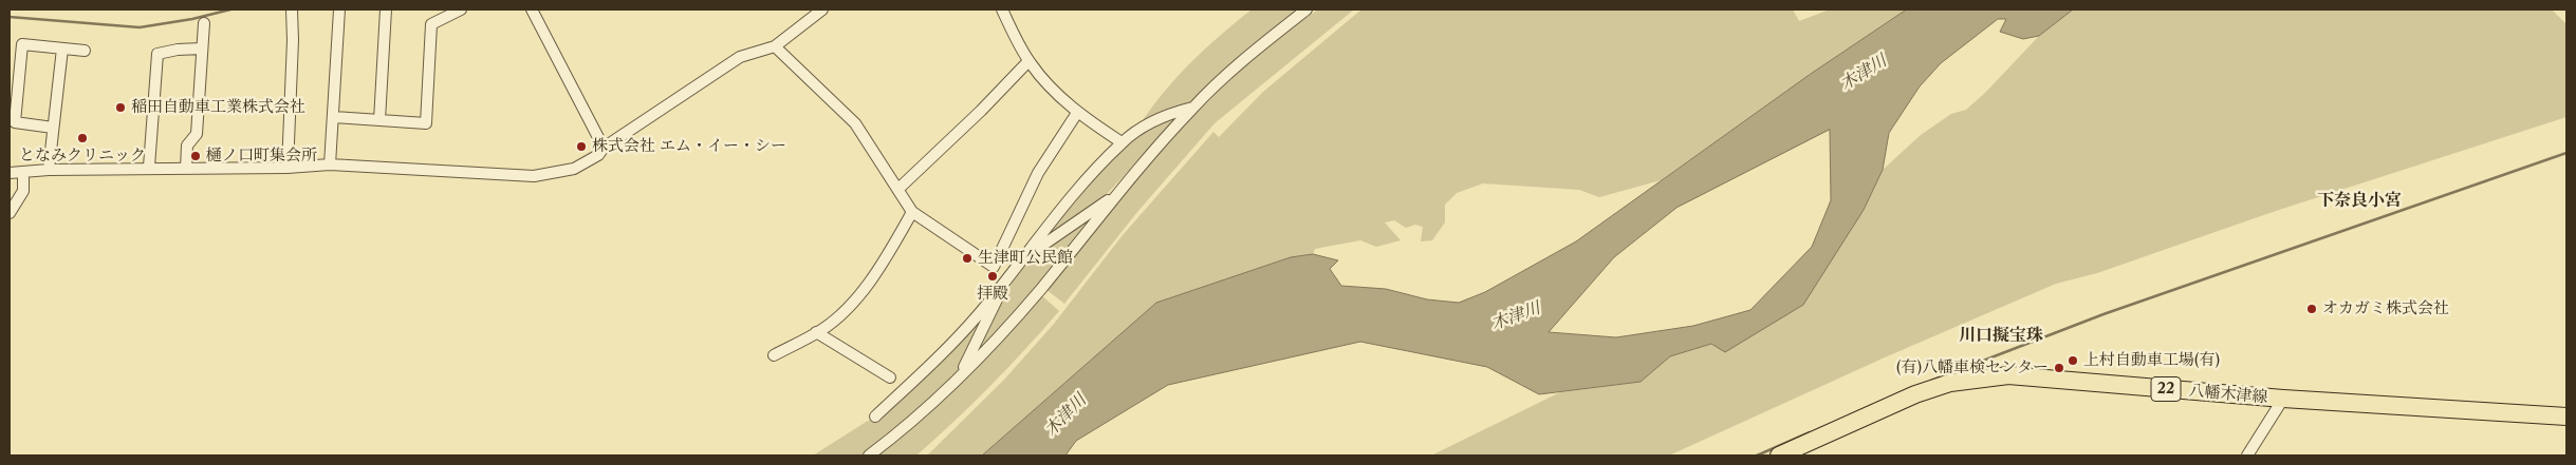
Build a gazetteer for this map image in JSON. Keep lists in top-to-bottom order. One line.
{"streets":{"main road":["22","八幡木津線"]},"districts":["下奈良小宮","川口擬宝珠"],"water":["木津川"],"places":["稲田自動車工業株式会社","となみクリニック","株式会社 エム・イー・シー","樋ノ口町集会所","生津町公民館","拝殿","オカガミ株式会社","上村自動車工場(有)","(有)八幡車検センター"]}
